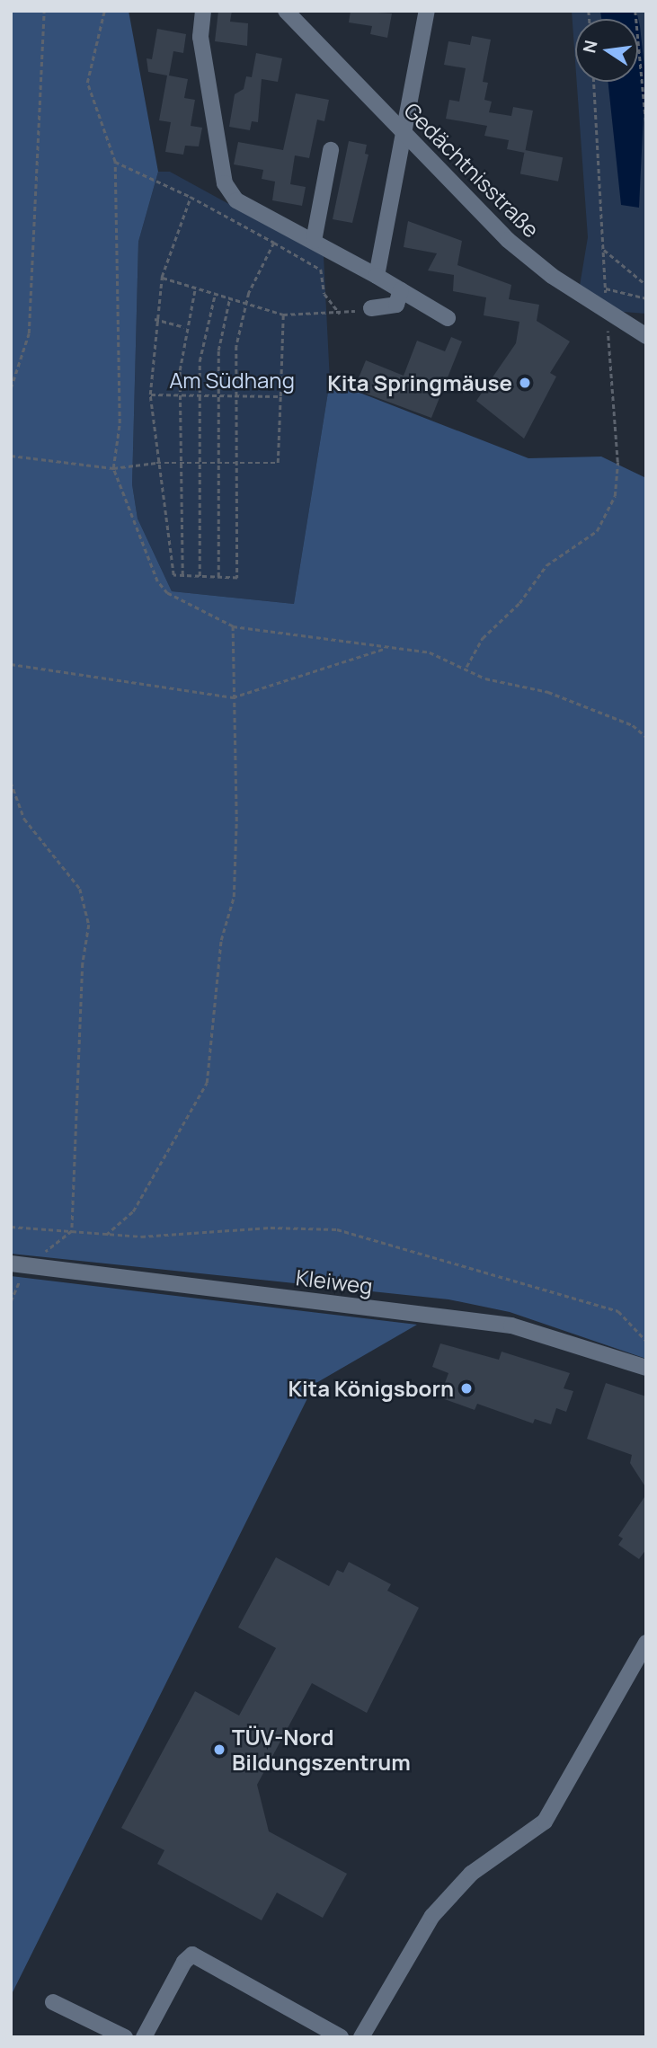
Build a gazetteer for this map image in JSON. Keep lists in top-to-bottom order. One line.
{"streets":{"street":["Gedächtnisstraße","Kleiweg"]},"parks":["Am Südhang"],"places":["Kita Springmäuse","Kita Königsborn","TÜV-Nord Bildungszentrum"],"north":"left"}
